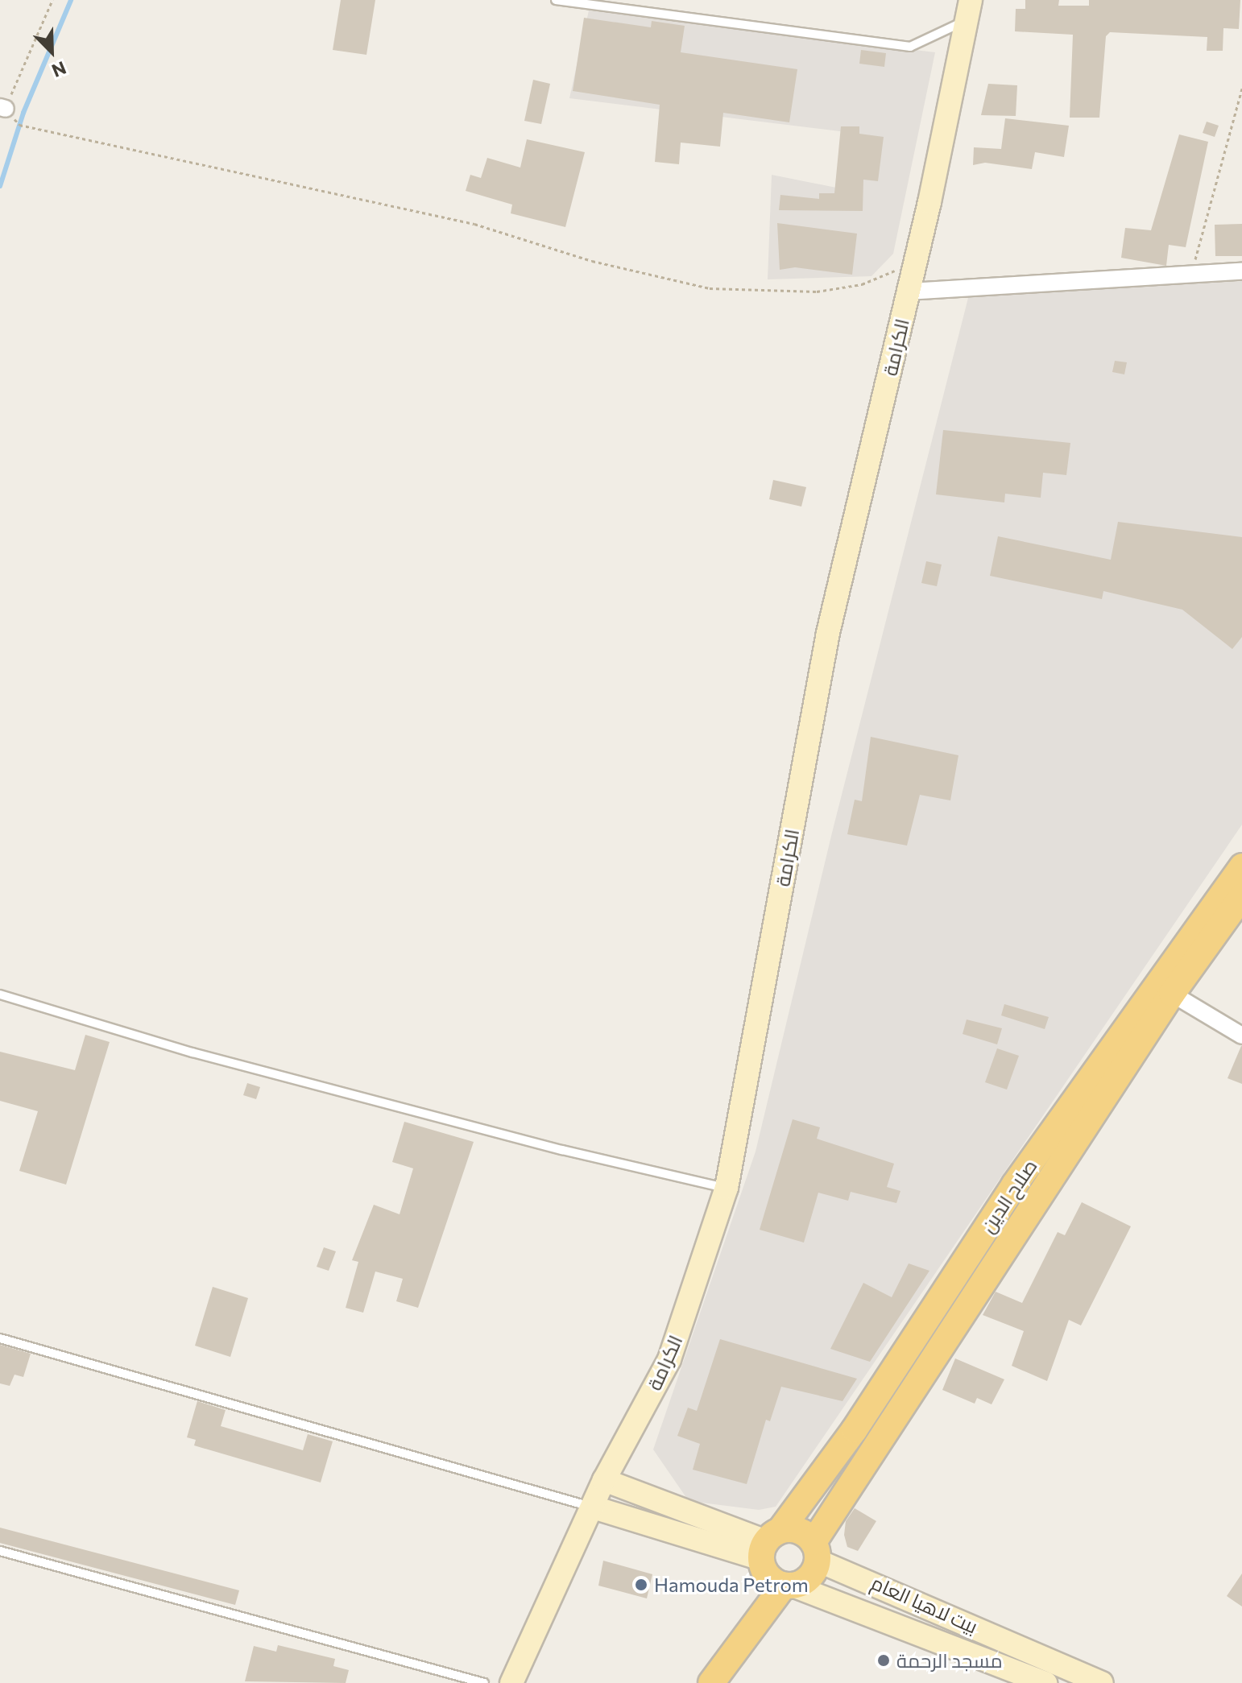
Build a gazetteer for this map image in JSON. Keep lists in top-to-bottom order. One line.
{"streets":{"highway":["صلاح الدين"],"main road":["الكرامة","بيت لاهيا العام"]},"crossings":[["صلاح الدين","بيت لاهيا العام"]],"places":["Hamouda Petrom","مسجد الرحمة"],"north":"bottom right"}
